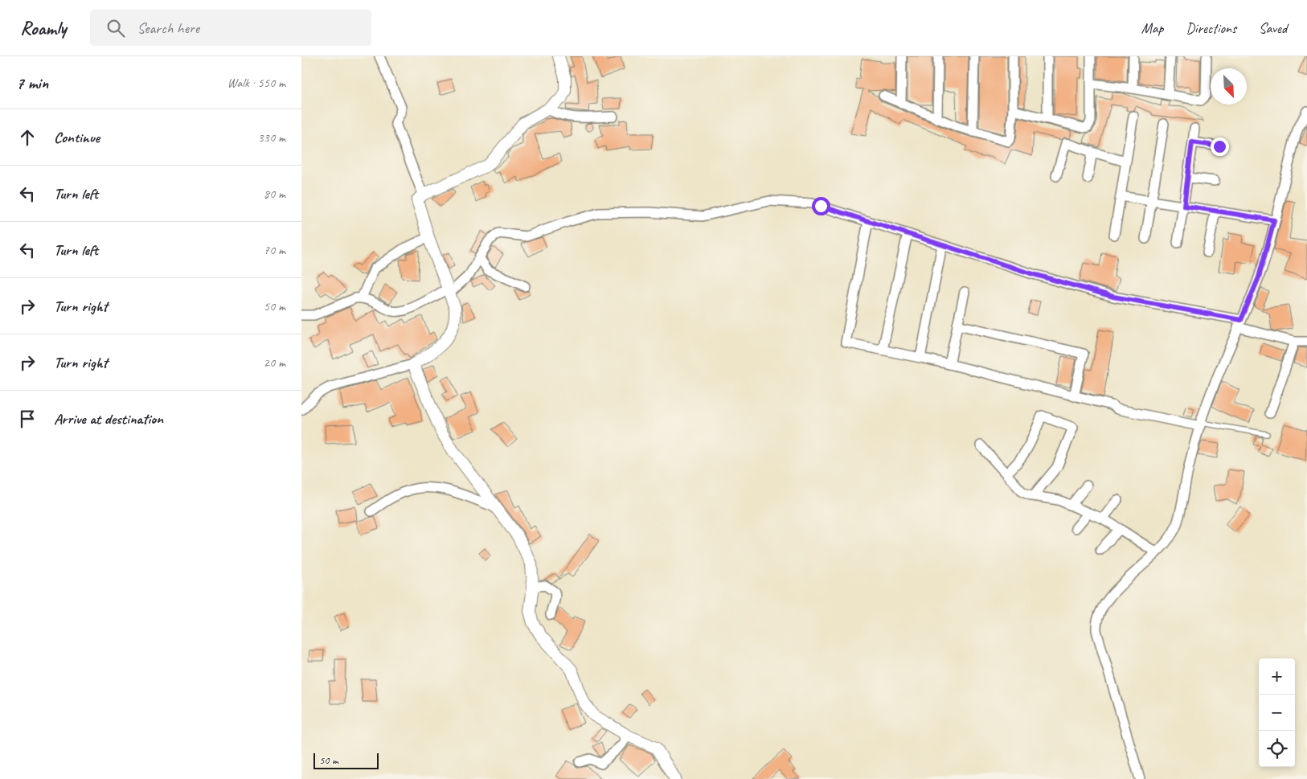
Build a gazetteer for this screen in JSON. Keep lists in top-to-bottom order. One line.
{"scale_bar":"50 m","north":"bottom right","page":{"header":"Roamly","search":"Search here","nav":["Map","Directions","Saved"],"heading":["7 min","Walk · 550 m"],"list":[["Continue","330 m"],["Turn left","80 m"],["Turn left","70 m"],["Turn right","50 m"],["Turn right","20 m"],"Arrive at destination"],"map_buttons":["+","−"],"scale":"50 m"}}
